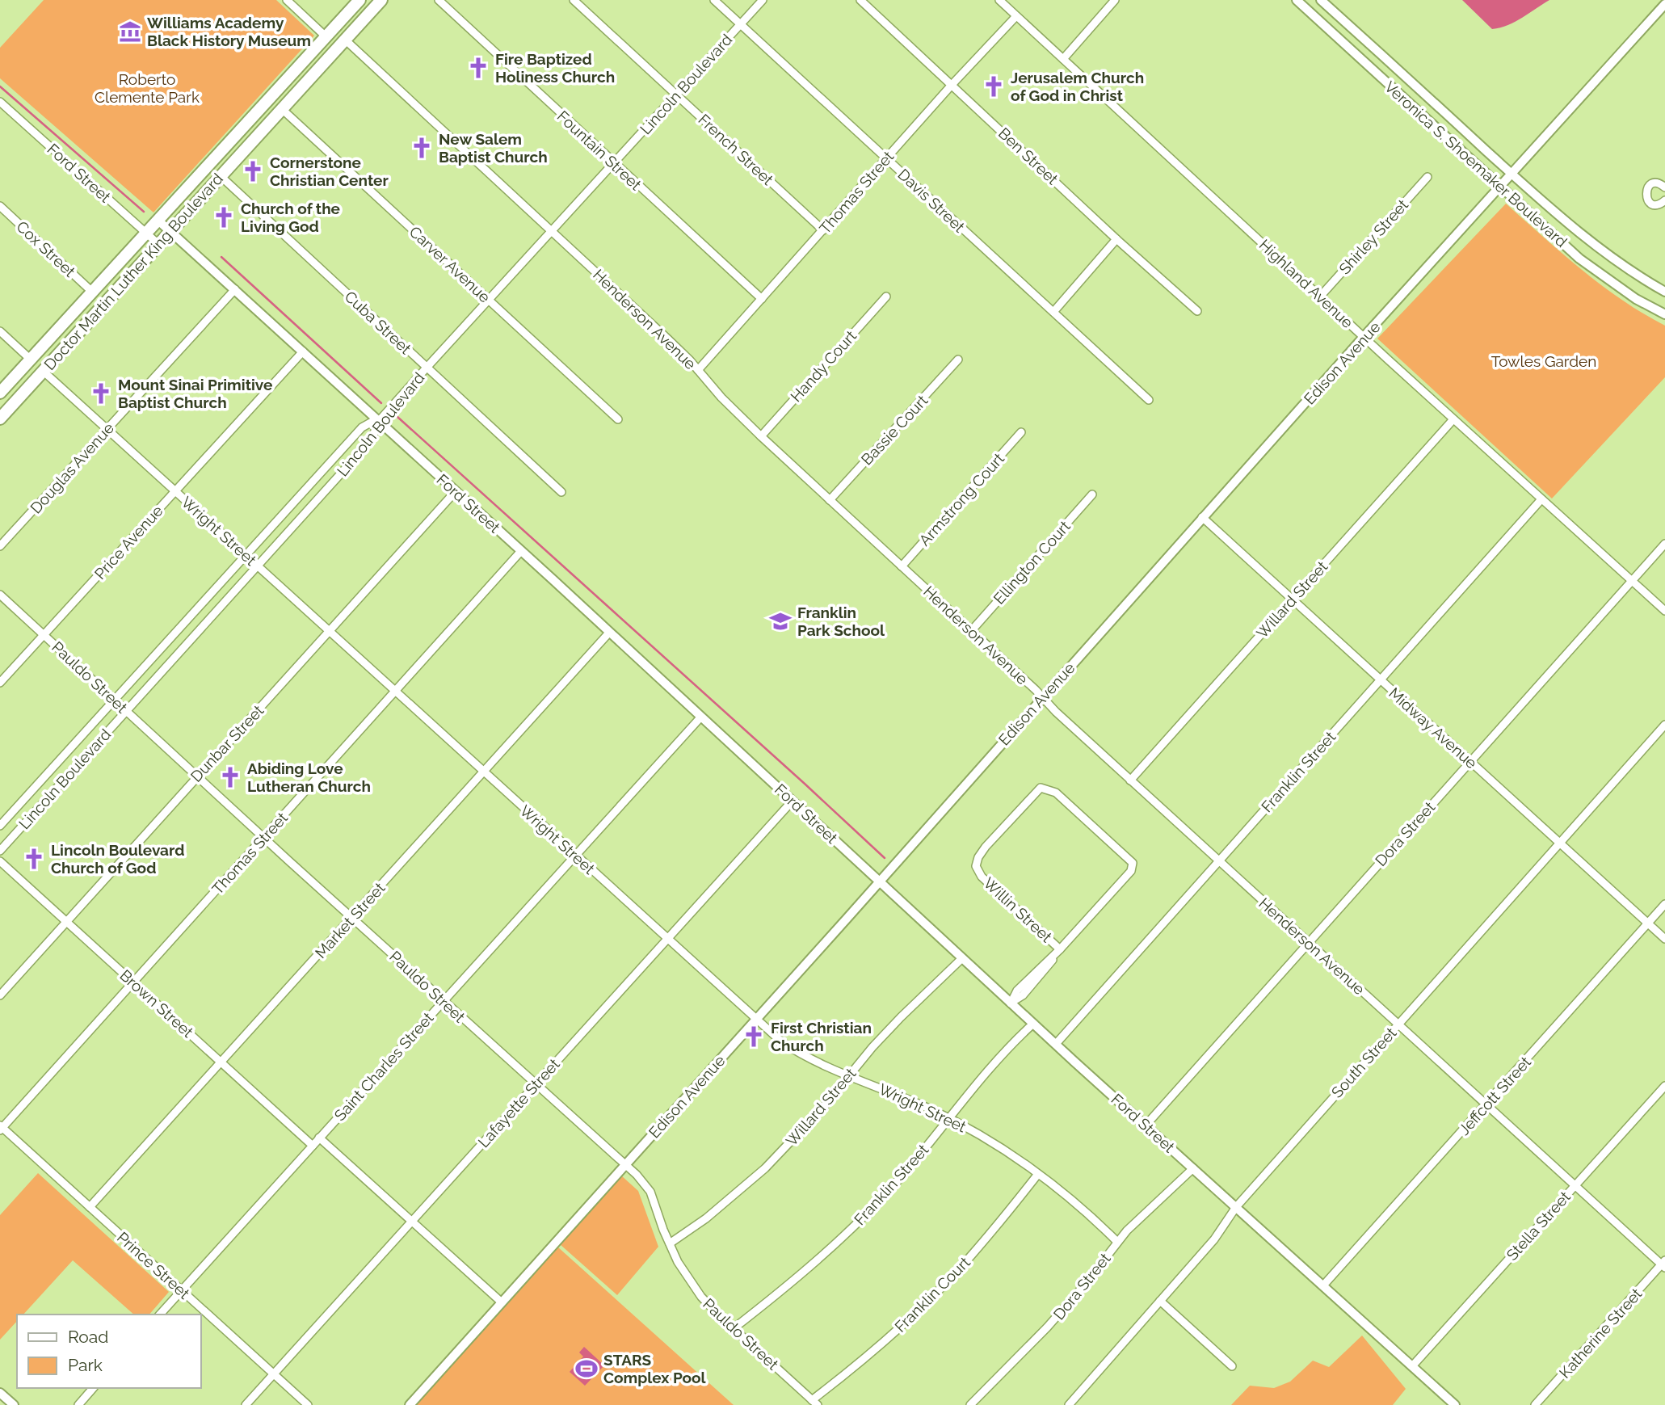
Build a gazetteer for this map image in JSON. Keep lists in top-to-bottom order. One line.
{"streets":{"main road":["Doctor Martin Luther King Boulevard"],"street":["Lincoln Boulevard","French Street","Fountain Street","Ben Street","Veronica S. Shoemaker Boulevard","Ford Street","Thomas Street","Davis Street","Shirley Street","Cox Street","Carver Avenue","Highland Avenue","Henderson Avenue","Cuba Street","Edison Avenue","Handy Court","Bassie Court","Douglas Avenue","Armstrong Court","Wright Street","Price Avenue","Ellington Court","Willard Street","Pauldo Street","Midway Avenue","Dunbar Street","Franklin Street","Dora Street","Willin Street","Market Street","Brown Street","South Street","Saint Charles Street","Jeffcott Street","Lafayette Street","Stella Street","Prince Street","Franklin Court","Katherine Street"]},"crossings":[["Lincoln Boulevard","French Street"],["Lincoln Boulevard","Fountain Street"],["Lincoln Boulevard","Ford Street"],["Lincoln Boulevard","Davis Street"],["Lincoln Boulevard","Carver Avenue"],["Lincoln Boulevard","Henderson Avenue"],["Lincoln Boulevard","Cuba Street"],["Lincoln Boulevard","Wright Street"],["Lincoln Boulevard","Pauldo Street"],["French Street","Thomas Street"],["Fountain Street","Thomas Street"],["Ben Street","Thomas Street"],["Veronica S. Shoemaker Boulevard","Edison Avenue"],["Ford Street","Thomas Street"],["Ford Street","Doctor Martin Luther King Boulevard"],["Ford Street","Edison Avenue"],["Ford Street","Douglas Avenue"],["Ford Street","Price Avenue"],["Ford Street","Willard Street"],["Ford Street","Dunbar Street"],["Ford Street","Franklin Street"],["Ford Street","Dora Street"],["Ford Street","Willin Street"],["Ford Street","Market Street"],["Ford Street","South Street"],["Ford Street","Saint Charles Street"],["Ford Street","Jeffcott Street"],["Ford Street","Lafayette Street"],["Ford Street","Stella Street"],["Thomas Street","Davis Street"],["Thomas Street","Highland Avenue"],["Thomas Street","Henderson Avenue"],["Thomas Street","Wright Street"],["Thomas Street","Pauldo Street"],["Thomas Street","Brown Street"],["Thomas Street","Prince Street"],["Shirley Street","Highland Avenue"],["Cox Street","Doctor Martin Luther King Boulevard"],["Carver Avenue","Doctor Martin Luther King Boulevard"],["Doctor Martin Luther King Boulevard","Henderson Avenue"],["Doctor Martin Luther King Boulevard","Cuba Street"],["Doctor Martin Luther King Boulevard","Wright Street"],["Highland Avenue","Edison Avenue"],["Highland Avenue","Willard Street"],["Highland Avenue","Franklin Street"],["Highland Avenue","Dora Street"],["Henderson Avenue","Edison Avenue"],["Henderson Avenue","Handy Court"],["Henderson Avenue","Bassie Court"],["Henderson Avenue","Armstrong Court"],["Henderson Avenue","Ellington Court"],["Henderson Avenue","Willard Street"],["Henderson Avenue","Franklin Street"],["Henderson Avenue","Dora Street"],["Henderson Avenue","South Street"],["Henderson Avenue","Jeffcott Street"],["Henderson Avenue","Stella Street"],["Henderson Avenue","Katherine Street"],["Edison Avenue","Wright Street"],["Edison Avenue","Pauldo Street"],["Edison Avenue","Midway Avenue"],["Douglas Avenue","Wright Street"],["Wright Street","Price Avenue"],["Wright Street","Willard Street"],["Wright Street","Dunbar Street"],["Wright Street","Franklin Street"],["Wright Street","Dora Street"],["Wright Street","Market Street"],["Wright Street","Saint Charles Street"],["Wright Street","Lafayette Street"],["Wright Street","Franklin Court"],["Price Avenue","Pauldo Street"],["Willard Street","Pauldo Street"],["Willard Street","Midway Avenue"],["Pauldo Street","Dunbar Street"],["Pauldo Street","Franklin Street"],["Pauldo Street","Market Street"],["Pauldo Street","Saint Charles Street"],["Pauldo Street","Lafayette Street"],["Pauldo Street","Franklin Court"],["Midway Avenue","Franklin Street"],["Midway Avenue","Dora Street"],["Midway Avenue","South Street"],["Midway Avenue","Jeffcott Street"],["Dunbar Street","Brown Street"],["Market Street","Brown Street"],["Market Street","Prince Street"],["Brown Street","Saint Charles Street"],["Saint Charles Street","Prince Street"],["Lafayette Street","Prince Street"]],"parks":["Roberto Clemente Park","Towles Garden"],"places":{"museum":["Williams Academy Black History Museum"],"church":["Fire Baptized Holiness Church","Jerusalem Church of God in Christ","New Salem Baptist Church","Cornerstone Christian Center","Church of the Living God","Mount Sinai Primitive Baptist Church","Abiding Love Lutheran Church","Lincoln Boulevard Church of God","First Christian Church"],"school or university":["Franklin Park School"],"sports":["STARS Complex Pool"]},"legend":["Road","Park"]}
